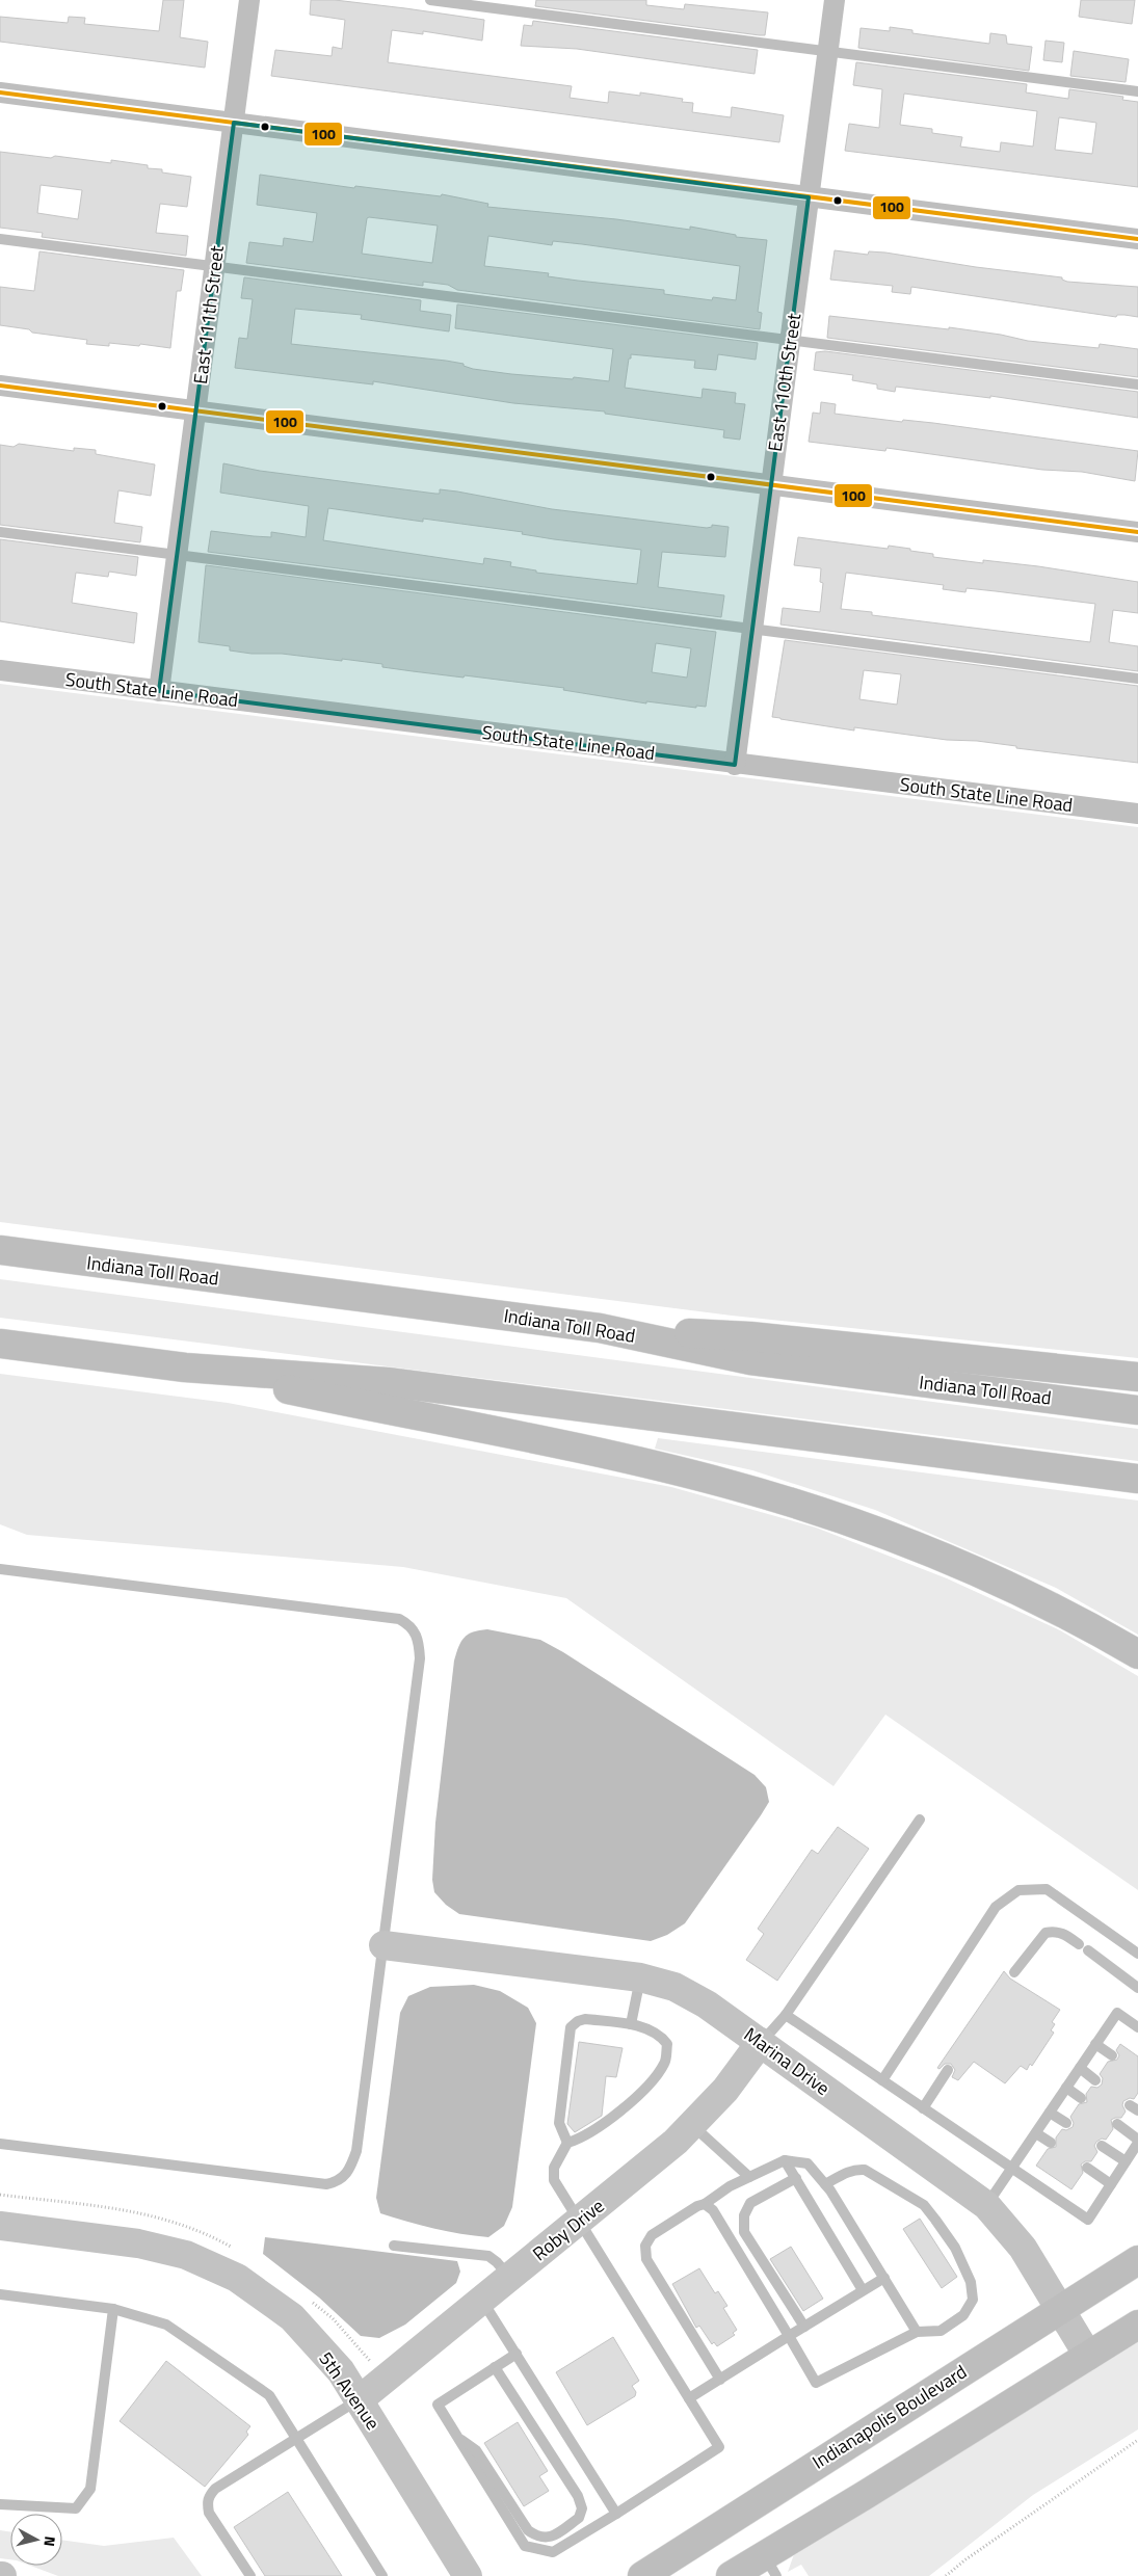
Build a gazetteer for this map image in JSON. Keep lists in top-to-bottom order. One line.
{"streets":{"main road":["Indiana Toll Road","Indianapolis Boulevard"],"street":["East 111th Street","East 110th Street","South State Line Road","Marina Drive","Roby Drive","5th Avenue"]},"crossings":[["East 111th Street","South State Line Road"],["East 110th Street","South State Line Road"],["Marina Drive","Roby Drive"],["Marina Drive","Indianapolis Boulevard"],["Roby Drive","5th Avenue"]],"lines":["transit line 100"],"north":"right"}
